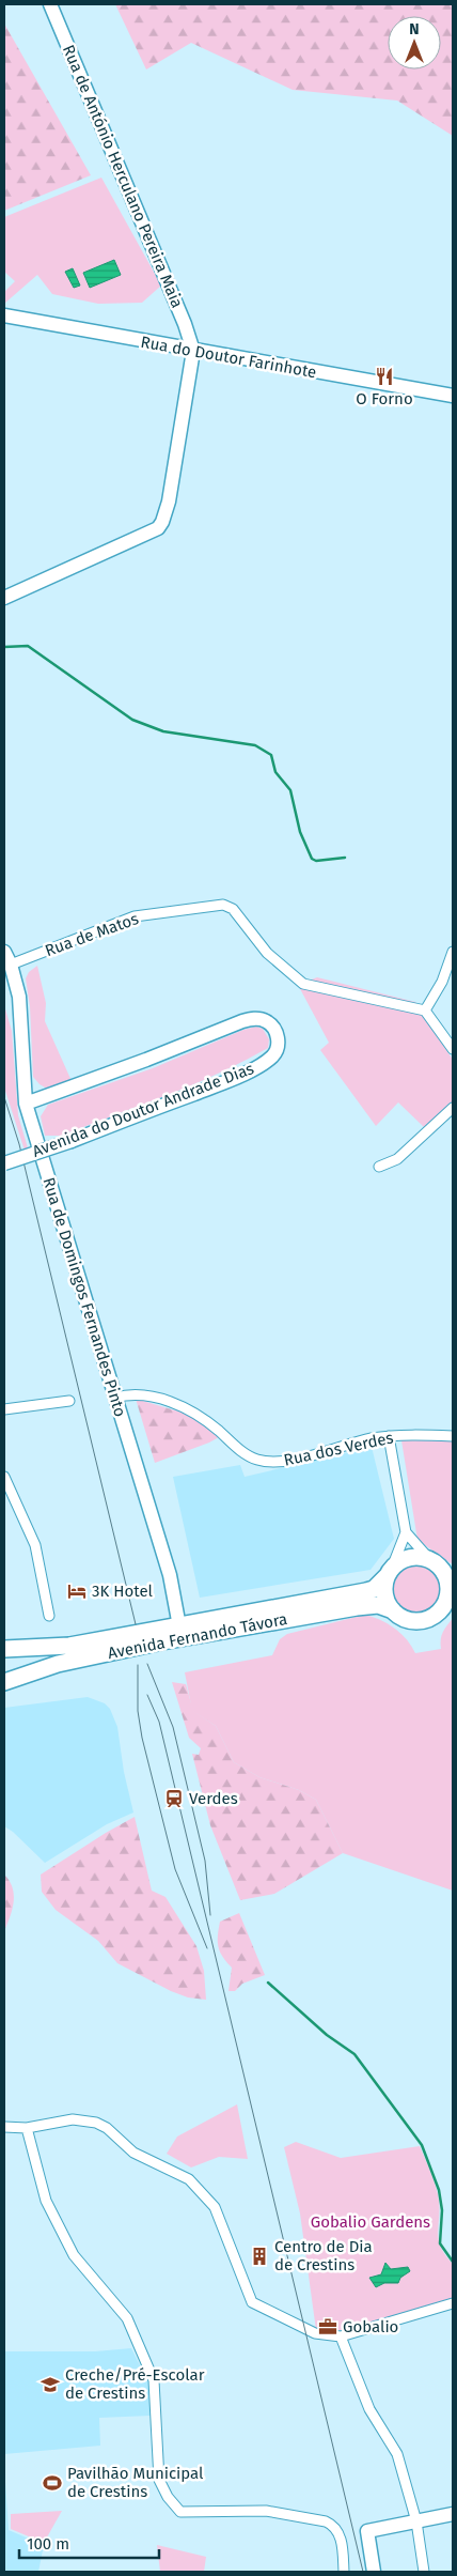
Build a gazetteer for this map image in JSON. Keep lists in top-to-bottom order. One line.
{"streets":{"main road":["Rua de António Herculano Pereira Maia","Rua do Doutor Farinhote","Avenida do Doutor Andrade Dias","Rua de Domingos Fernandes Pinto","Avenida Fernando Távora"],"street":["Rua de Matos","Rua dos Verdes"]},"crossings":[["Rua de António Herculano Pereira Maia","Rua do Doutor Farinhote"],["Rua de Matos","Rua de Domingos Fernandes Pinto"],["Avenida do Doutor Andrade Dias","Rua de Domingos Fernandes Pinto"],["Rua de Domingos Fernandes Pinto","Rua dos Verdes"],["Rua de Domingos Fernandes Pinto","Avenida Fernando Távora"]],"parks":["Gobalio Gardens"],"places":{"restaurant":["O Forno"],"hotel":["3K Hotel"],"station":["Verdes"],"building":["Centro de Dia de Crestins"],"office":["Gobalio"],"school or university":["Creche/Pré-Escolar de Crestins"],"sports":["Pavilhão Municipal de Crestins"]},"scale_bar":"100 m","north":"top"}
